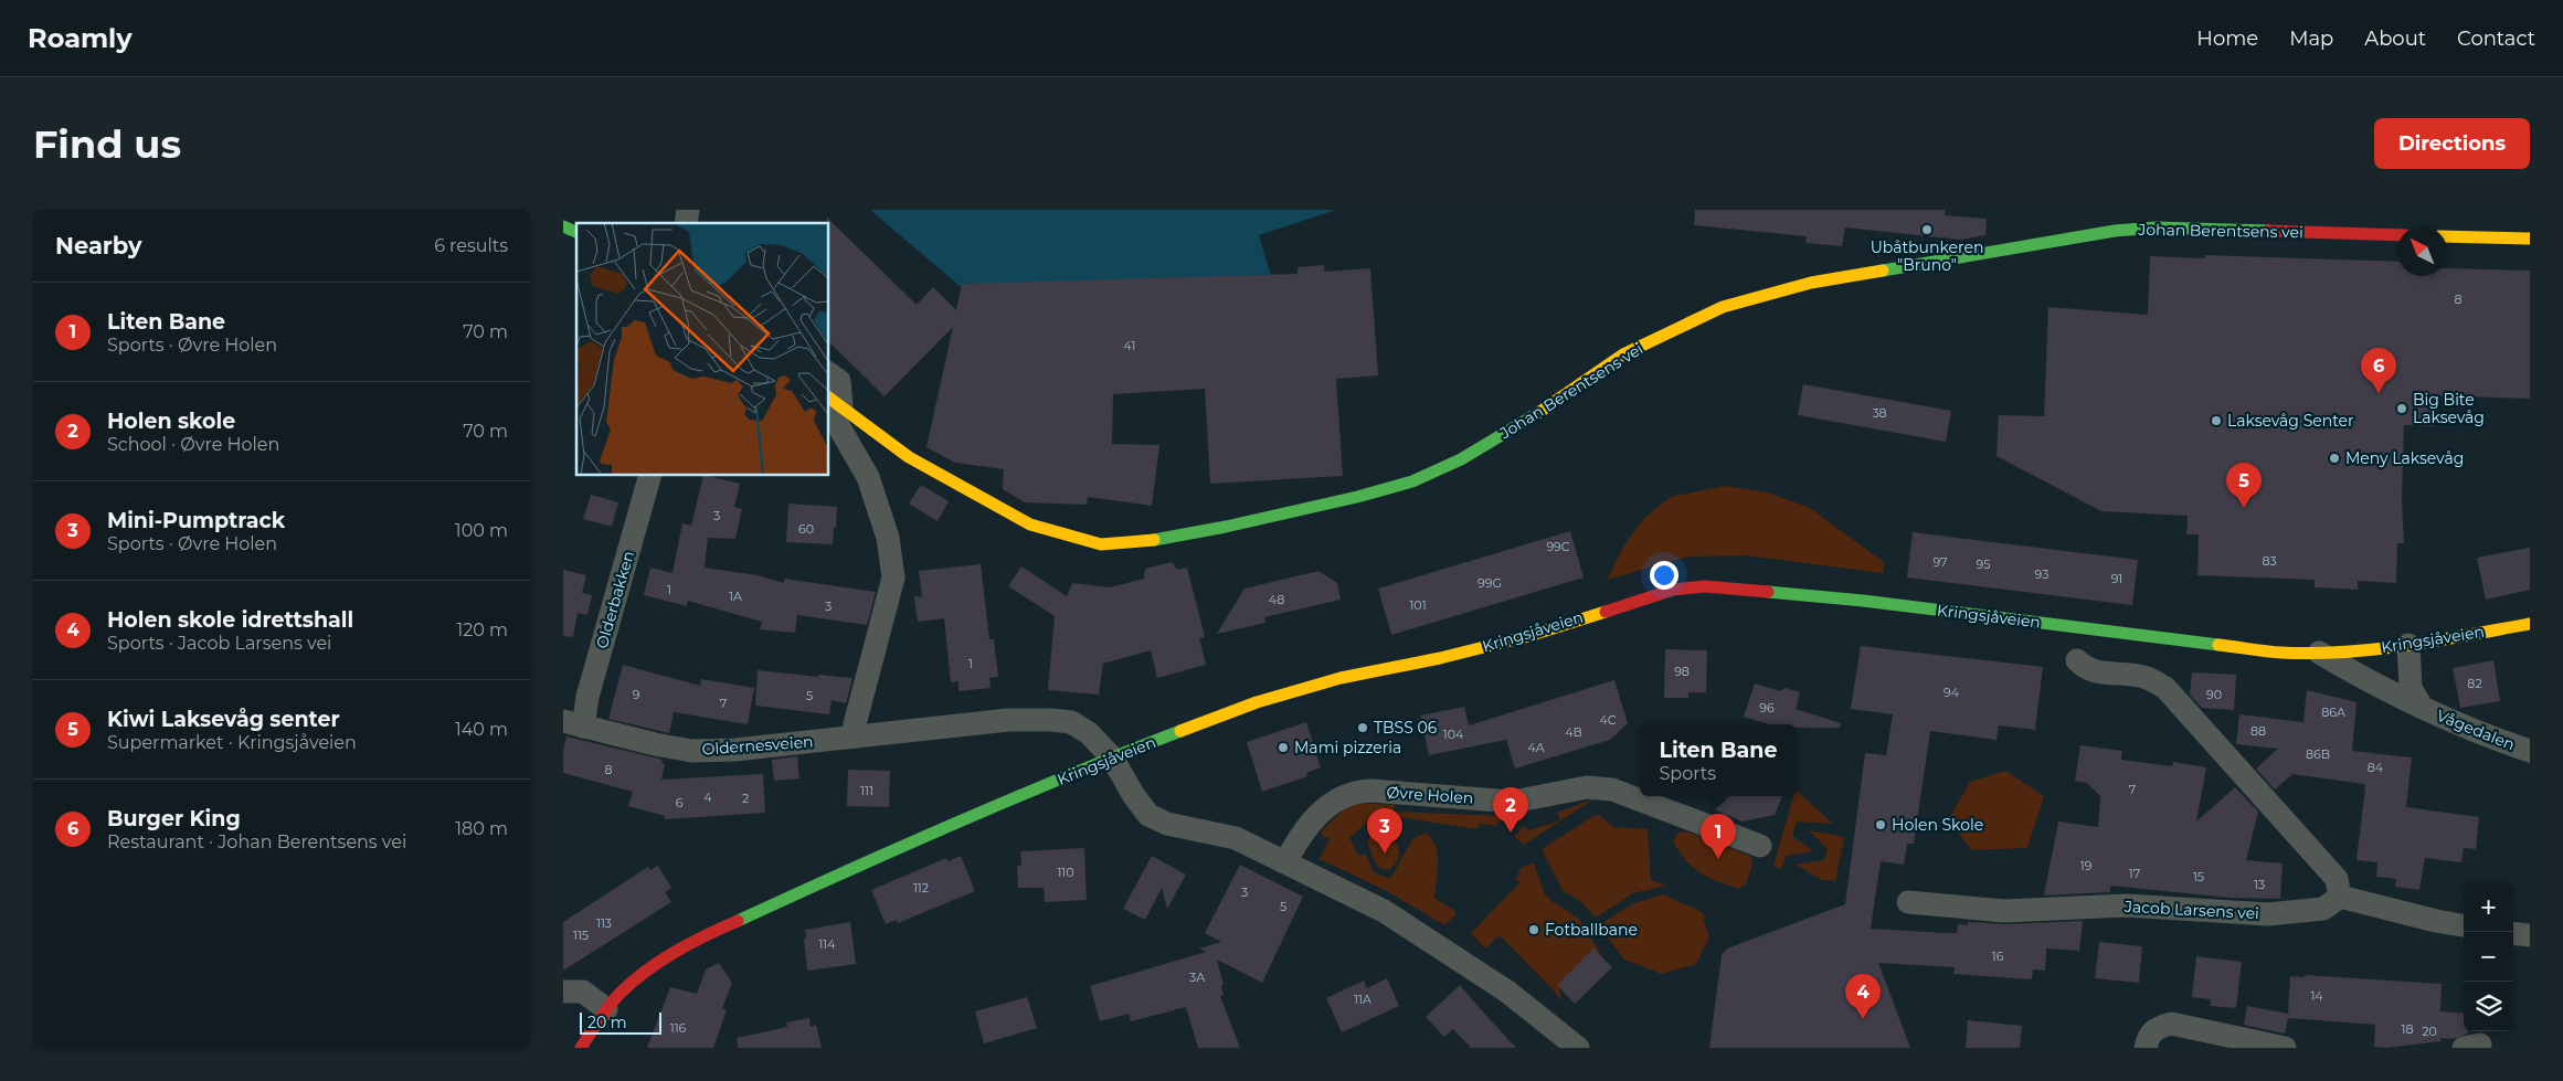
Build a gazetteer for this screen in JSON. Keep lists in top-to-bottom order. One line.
{"streets":{"main road":["Johan Berentsens vei","Kringsjåveien"],"street":["Olderbakken","Vågedalen","Oldernesveien","Øvre Holen","Jacob Larsens vei"]},"crossings":[["Olderbakken","Oldernesveien"],["Kringsjåveien","Vågedalen"],["Kringsjåveien","Oldernesveien"]],"places":["Ubåtbunkeren \"Bruno\"","Big Bite Laksevåg","Laksevåg Senter","Meny Laksevåg","TBSS 06","Mami pizzeria","Holen Skole","Fotballbane"],"house_numbers":["8","41","38","3","60","99C","83","97","95","93","91","99G","1","1A","48","101","3","1","98","82","94","9","90","5","7","96","86A","4C","88","4B","104","4A","86B","84","8","7","111","4","2","6","19","110","17","15","13","112","3","5","113","115","114","16","3A","14","11A","116","18","20"],"scale_bar":"20 m","north":"top left","page":{"header":"Roamly","nav":["Home","Map","About","Contact"],"buttons":"Directions","title":"Find us","heading":["Nearby","6 results"],"list":[{"mark":"1","name":"Liten Bane","note":"Sports · Øvre Holen","value":"70 m"},{"mark":"2","name":"Holen skole","note":"School · Øvre Holen","value":"70 m"},{"mark":"3","name":"Mini-Pumptrack","note":"Sports · Øvre Holen","value":"100 m"},{"mark":"4","name":"Holen skole idrettshall","note":"Sports · Jacob Larsens vei","value":"120 m"},{"mark":"5","name":"Kiwi Laksevåg senter","note":"Supermarket · Kringsjåveien","value":"140 m"},{"mark":"6","name":"Burger King","note":"Restaurant · Johan Berentsens vei","value":"180 m"}],"pins":["6","5","2","3","1","4"],"popup":["Liten Bane","Sports"],"map_buttons":["+","−"],"scale":"20 m"}}
